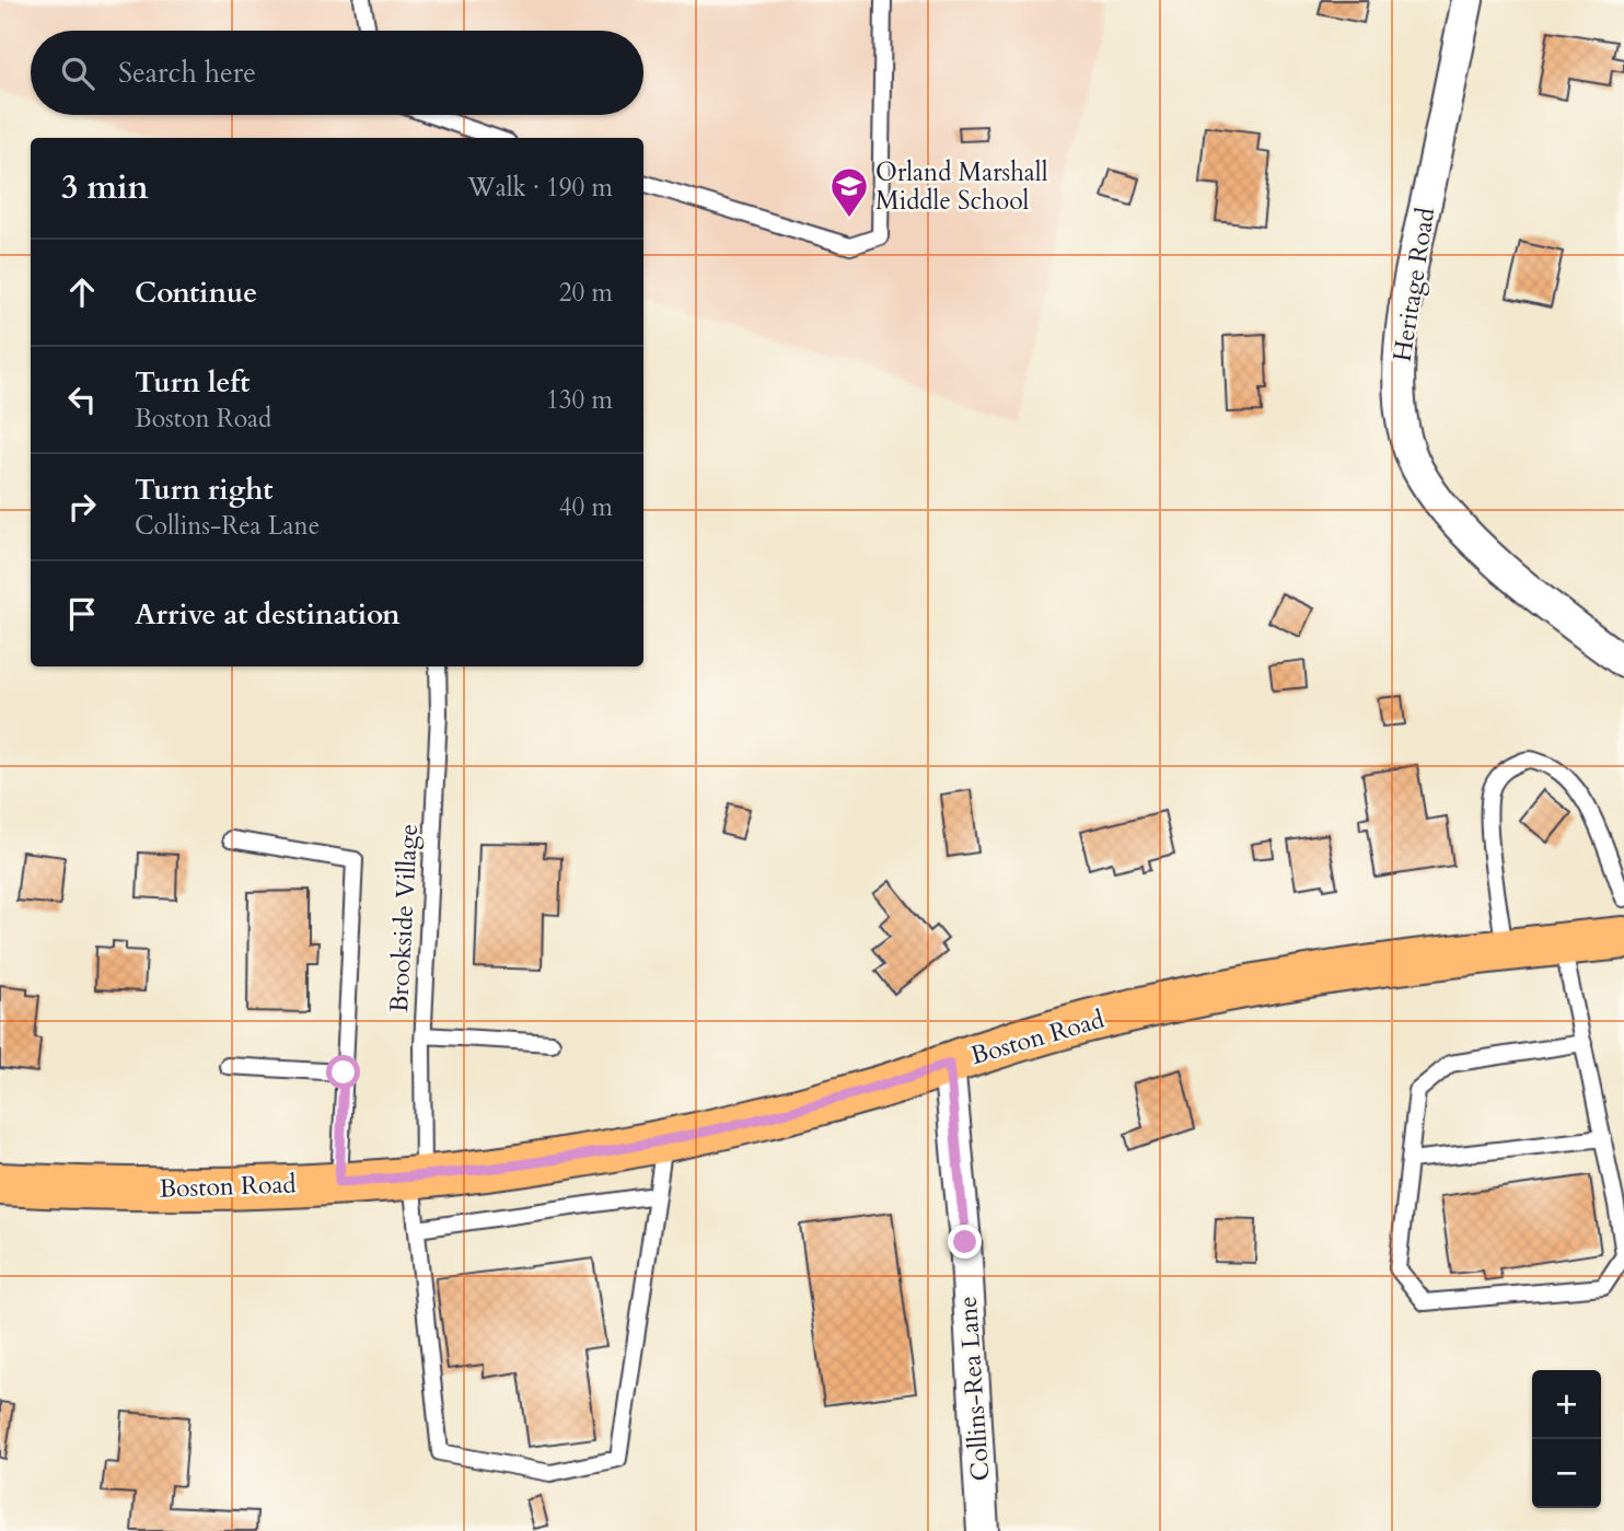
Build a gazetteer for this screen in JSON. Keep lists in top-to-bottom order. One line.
{"streets":{"main road":["Boston Road"],"street":["Heritage Road","Collins-Rea Lane"],"lane":["Brookside Village"]},"crossings":[["Brookside Village","Boston Road"],["Boston Road","Collins-Rea Lane"]],"places":{"school or university":["Orland Marshall Middle School"]},"page":{"search":"Search here","heading":["3 min","Walk · 190 m"],"list":[["Continue","20 m"],["Turn left","Boston Road","130 m"],["Turn right","Collins-Rea Lane","40 m"],"Arrive at destination"],"map_buttons":["+","−"]}}
